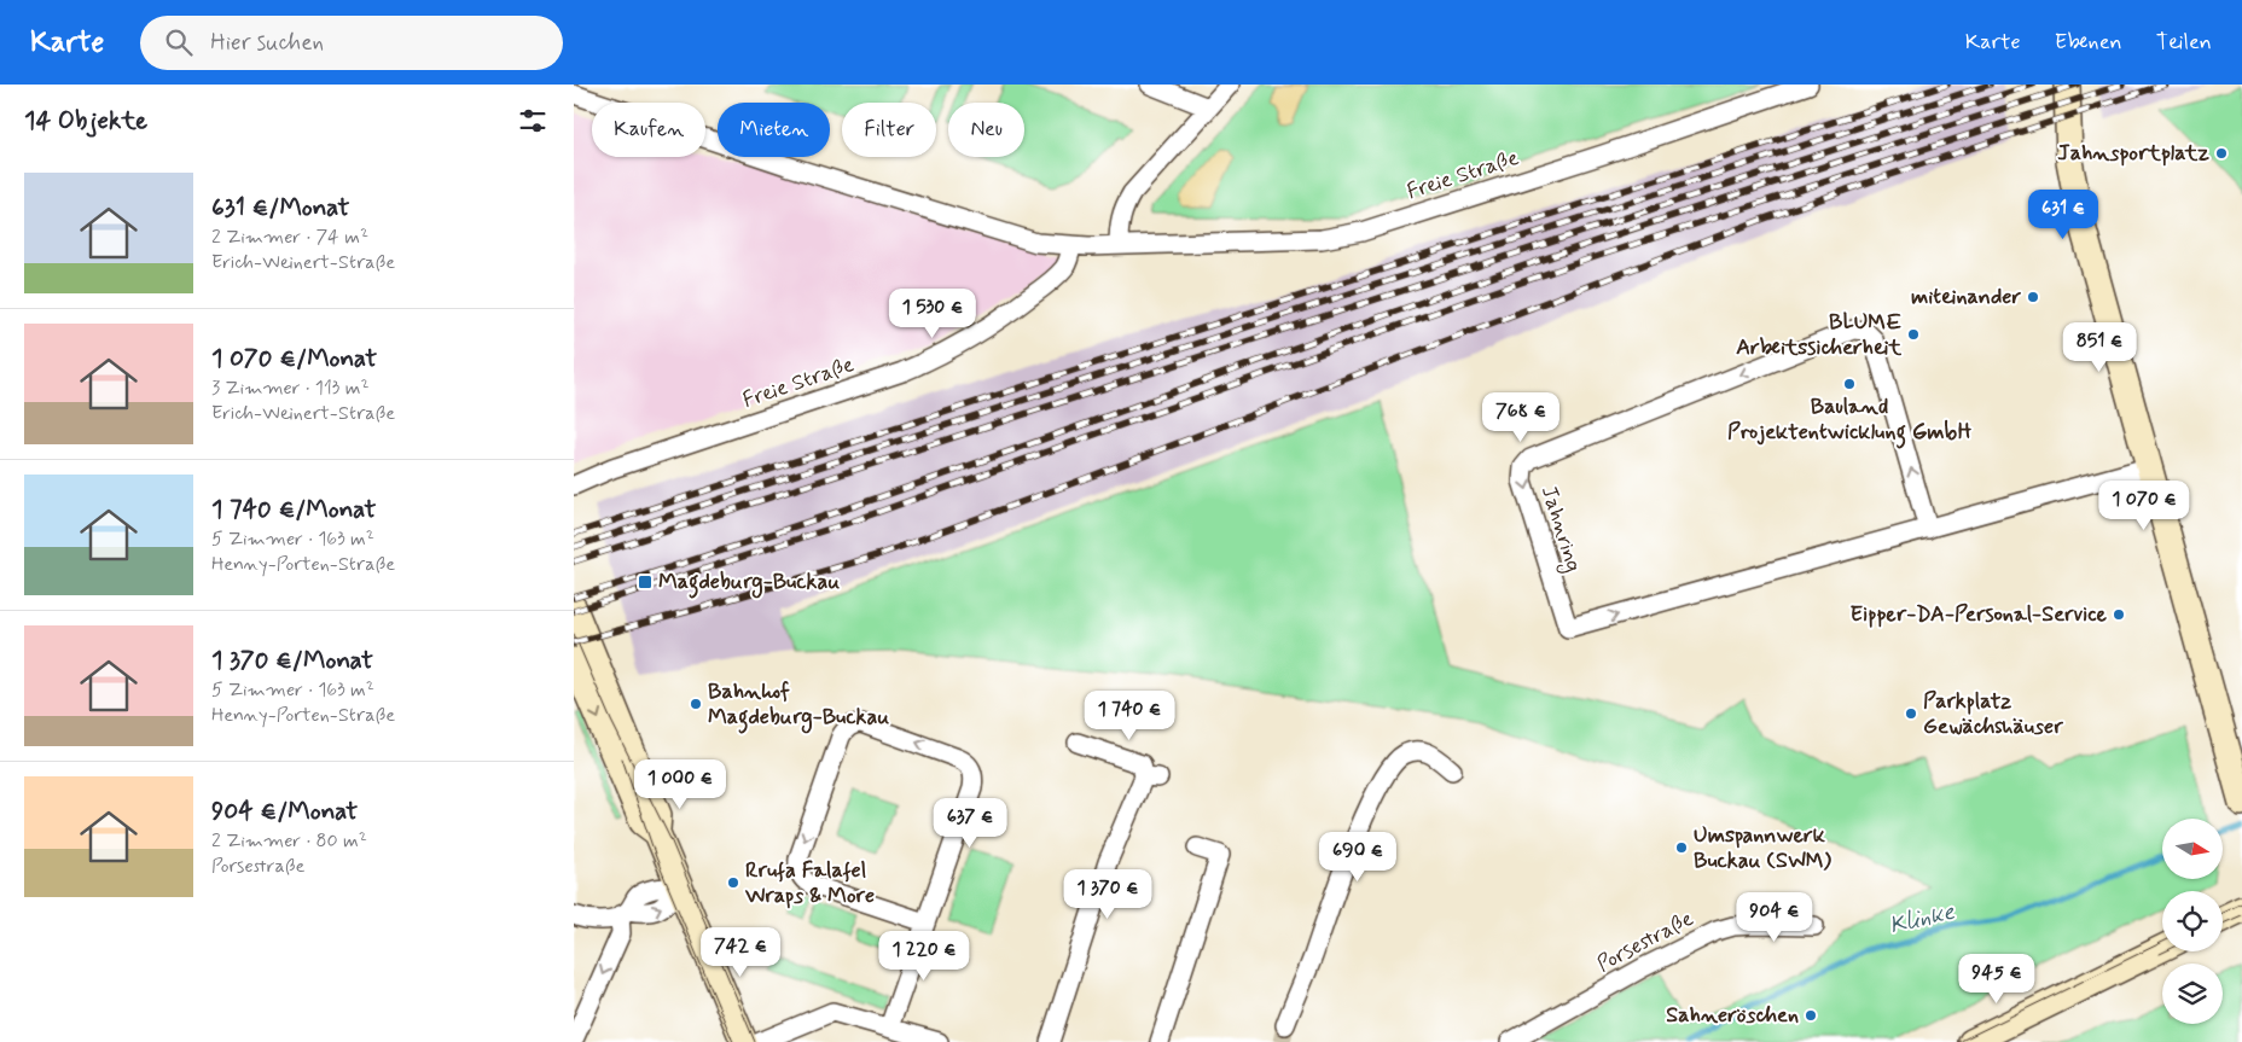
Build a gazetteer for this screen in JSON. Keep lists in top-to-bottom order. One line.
{"streets":{"street":["Freie Straße","Jahnring","Porsestraße"]},"water":["Klinke"],"places":{"other":["Jahnsportplatz","miteinander","BLUME Arbeitssicherheit","Bauland Projektentwicklung GmbH","Eipper-DA-Personal-Service","Bahnhof Magdeburg-Buckau","Parkplatz Gewächshäuser","Umspannwerk Buckau (SWM)","Rrufa Falafel Wraps & More","Sahneröschen"],"transit":["Magdeburg-Buckau"]},"north":"right","page":{"header":"Karte","search":"Hier suchen","nav":["Karte","Ebenen","Teilen"],"heading":"14 Objekte","chip":["Kaufen","Mieten","Filter","Neu"],"list":[{"name":"631 €/Monat","note":"2 Zimmer · 74 m² · Erich-Weinert-Straße"},{"name":"1 070 €/Monat","note":"3 Zimmer · 113 m² · Erich-Weinert-Straße"},{"name":"1 740 €/Monat","note":"5 Zimmer · 163 m² · Henny-Porten-Straße"},{"name":"1 370 €/Monat","note":"5 Zimmer · 163 m² · Henny-Porten-Straße"},{"name":"904 €/Monat","note":"2 Zimmer · 80 m² · Porsestraße"}],"price":["631 €","1 530 €","851 €","768 €","1 070 €","1 740 €","1 000 €","637 €","690 €","1 370 €","904 €","742 €","1 220 €","945 €"]}}
